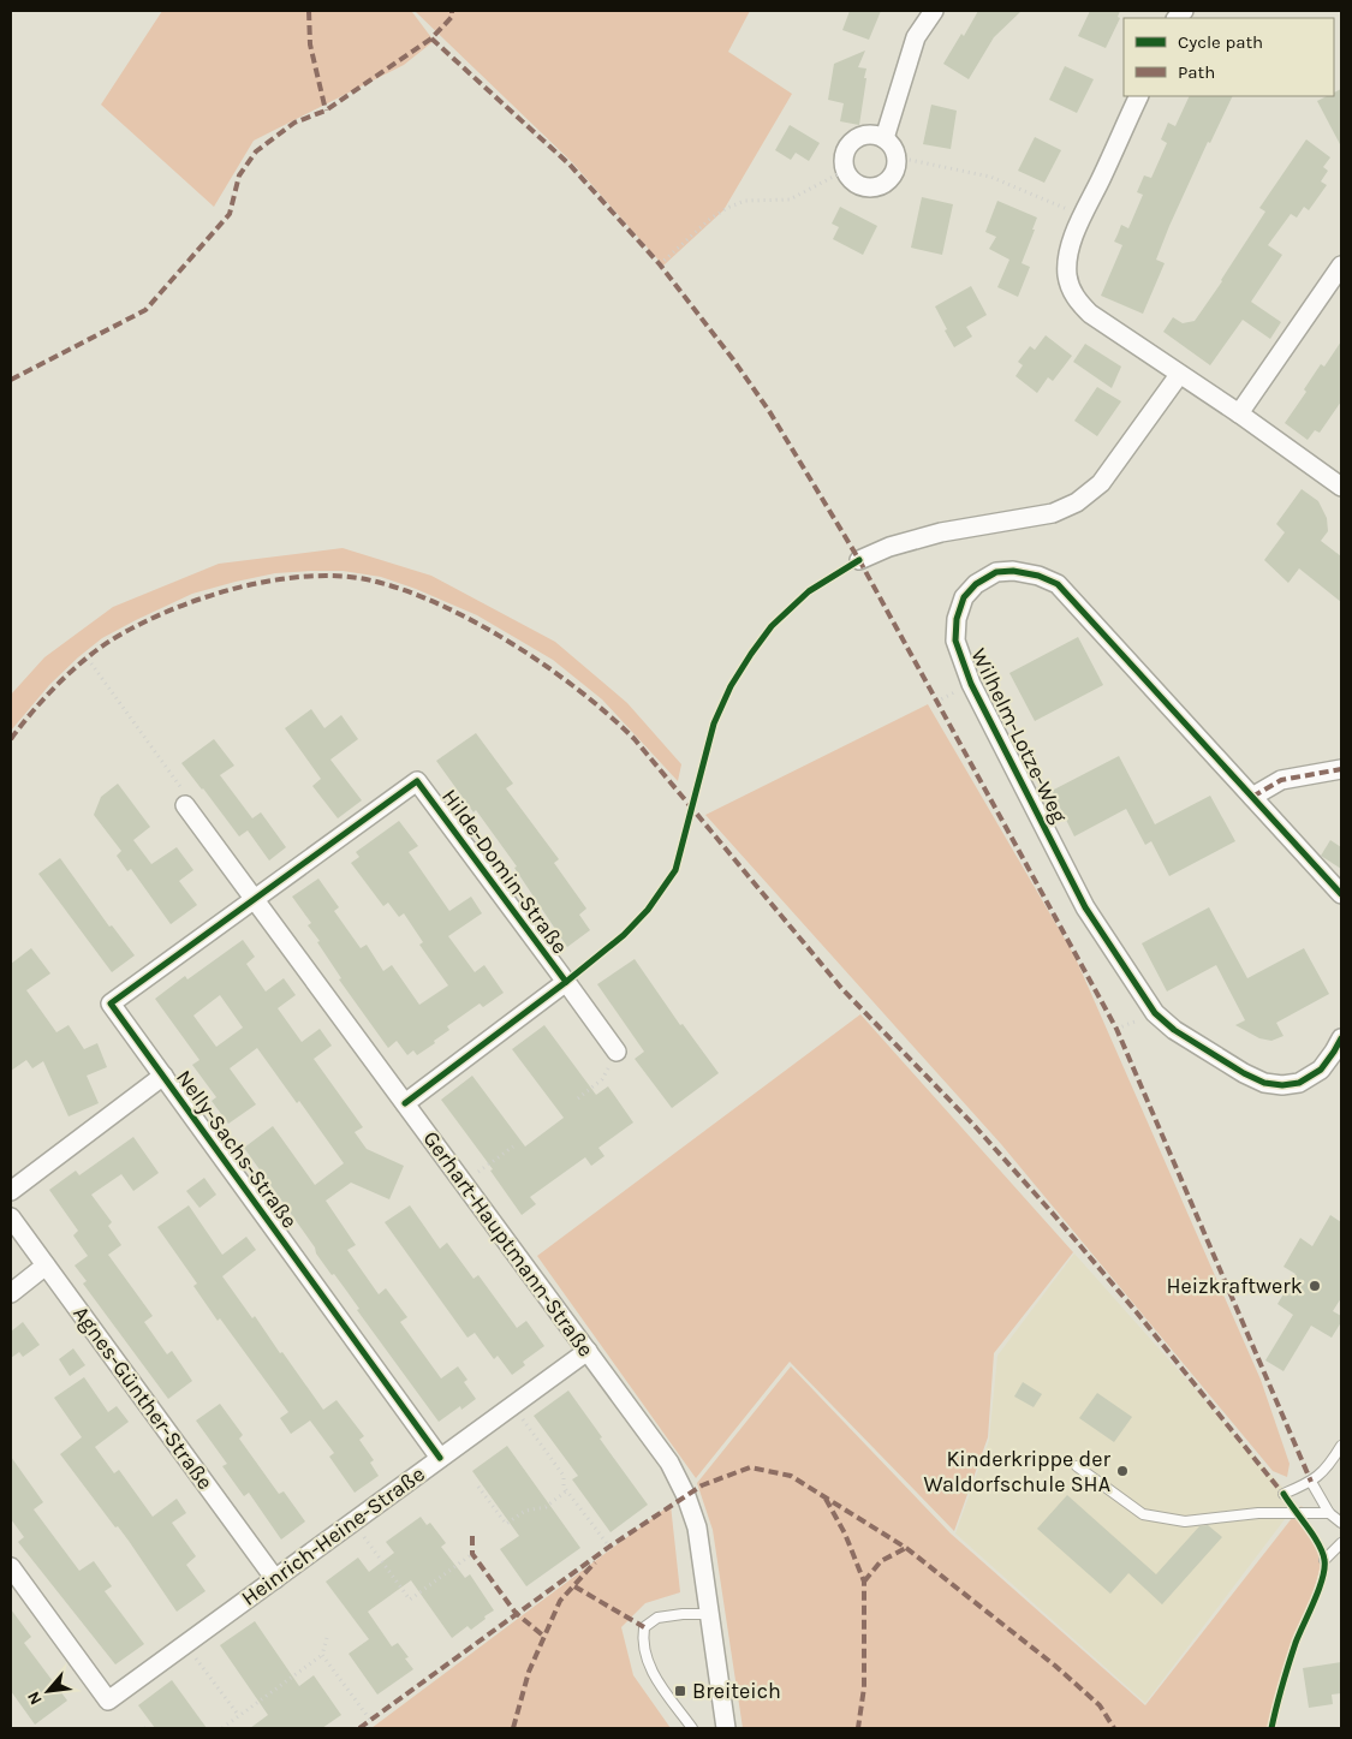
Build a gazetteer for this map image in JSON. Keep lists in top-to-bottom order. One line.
{"streets":{"street":["Wilhelm-Lotze-Weg","Hilde-Domin-Straße","Nelly-Sachs-Straße","Gerhart-Hauptmann-Straße","Agnes-Günther-Straße","Heinrich-Heine-Straße"]},"crossings":[["Hilde-Domin-Straße","Nelly-Sachs-Straße"],["Hilde-Domin-Straße","Gerhart-Hauptmann-Straße"],["Nelly-Sachs-Straße","Gerhart-Hauptmann-Straße"],["Nelly-Sachs-Straße","Heinrich-Heine-Straße"],["Gerhart-Hauptmann-Straße","Heinrich-Heine-Straße"],["Agnes-Günther-Straße","Heinrich-Heine-Straße"]],"places":{"other":["Heizkraftwerk","Kinderkrippe der Waldorfschule SHA"],"transit":["Breiteich"]},"legend":["Cycle path","Path"],"north":"bottom left"}
